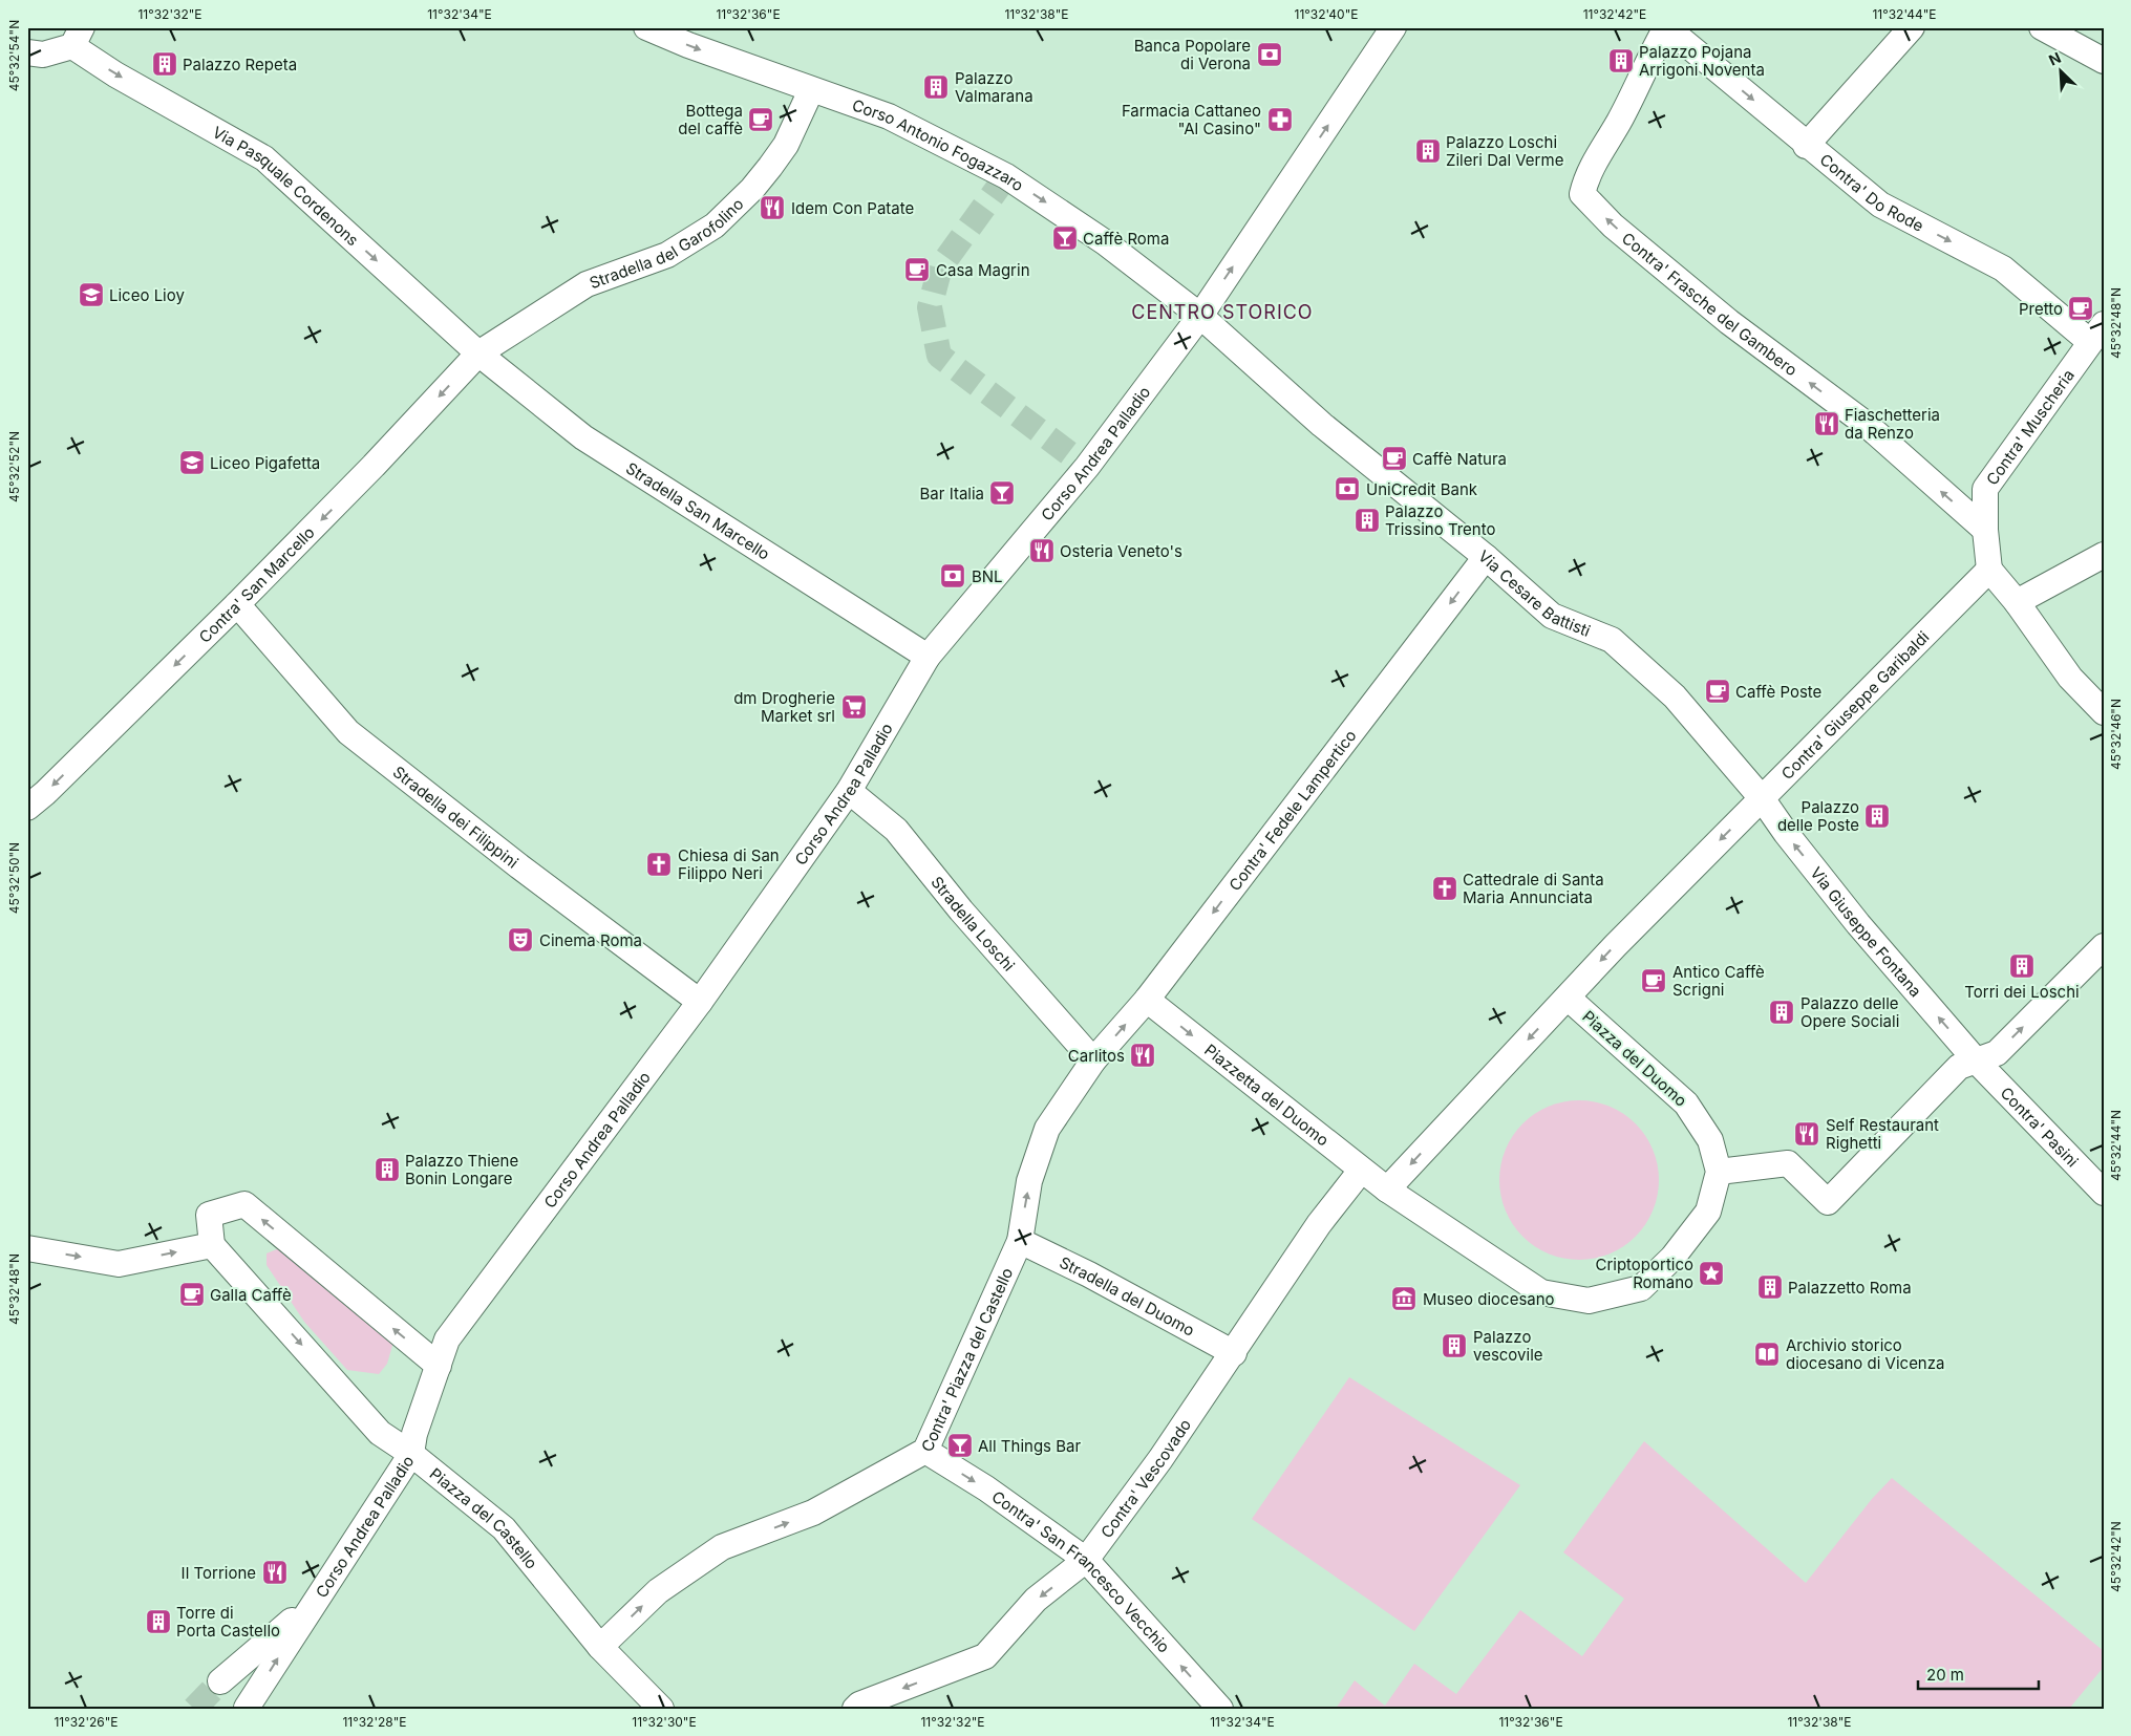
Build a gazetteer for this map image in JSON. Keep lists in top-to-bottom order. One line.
{"streets":{"street":["Corso Antonio Fogazzaro","Via Pasquale Cordenons","Contra' Do Rode","Stradella del Garofolino","Contra' Frasche del Gambero","Contra' Muscheria","Corso Andrea Palladio","Stradella San Marcello","Contra' San Marcello","Via Cesare Battisti","Contra' Giuseppe Garibaldi","Contra' Fedele Lampertico","Stradella dei Filippini","Stradella Loschi","Via Giuseppe Fontana","Piazza del Duomo","Piazzetta del Duomo","Contra' Pasini","Stradella del Duomo","Contra' Piazza del Castello","Contra' Vescovado","Piazza del Castello","Contra' San Francesco Vecchio"]},"crossings":[["Corso Antonio Fogazzaro","Stradella del Garofolino"],["Corso Antonio Fogazzaro","Corso Andrea Palladio"],["Corso Antonio Fogazzaro","Via Cesare Battisti"],["Via Pasquale Cordenons","Stradella del Garofolino"],["Via Pasquale Cordenons","Stradella San Marcello"],["Via Pasquale Cordenons","Contra' San Marcello"],["Contra' Do Rode","Contra' Frasche del Gambero"],["Contra' Do Rode","Contra' Muscheria"],["Stradella del Garofolino","Stradella San Marcello"],["Stradella del Garofolino","Contra' San Marcello"],["Contra' Frasche del Gambero","Contra' Muscheria"],["Contra' Muscheria","Contra' Giuseppe Garibaldi"],["Corso Andrea Palladio","Stradella San Marcello"],["Corso Andrea Palladio","Via Cesare Battisti"],["Corso Andrea Palladio","Stradella dei Filippini"],["Corso Andrea Palladio","Stradella Loschi"],["Corso Andrea Palladio","Piazza del Castello"],["Stradella San Marcello","Contra' San Marcello"],["Contra' San Marcello","Stradella dei Filippini"],["Via Cesare Battisti","Contra' Giuseppe Garibaldi"],["Via Cesare Battisti","Contra' Fedele Lampertico"],["Via Cesare Battisti","Via Giuseppe Fontana"],["Contra' Giuseppe Garibaldi","Via Giuseppe Fontana"],["Contra' Giuseppe Garibaldi","Piazza del Duomo"],["Contra' Fedele Lampertico","Stradella Loschi"],["Contra' Fedele Lampertico","Piazzetta del Duomo"],["Contra' Fedele Lampertico","Contra' Piazza del Castello"],["Stradella Loschi","Contra' Piazza del Castello"],["Via Giuseppe Fontana","Contra' Pasini"],["Piazza del Duomo","Piazzetta del Duomo"],["Piazzetta del Duomo","Contra' Vescovado"],["Stradella del Duomo","Contra' Piazza del Castello"],["Stradella del Duomo","Contra' Vescovado"],["Contra' Piazza del Castello","Piazza del Castello"],["Contra' Piazza del Castello","Contra' San Francesco Vecchio"],["Contra' Vescovado","Contra' San Francesco Vecchio"]],"one_way":["Corso Antonio Fogazzaro","Via Pasquale Cordenons","Contra' Do Rode","Contra' Frasche del Gambero","Contra' San Marcello","Contra' Giuseppe Garibaldi","Via Giuseppe Fontana","Piazzetta del Duomo","Contra' Piazza del Castello","Contra' Vescovado","Piazza del Castello"],"districts":["CENTRO STORICO"],"places":{"bank":["Banca Popolare di Verona","UniCredit Bank","BNL"],"building":["Palazzo Pojana Arrigoni Noventa","Palazzo Repeta","Palazzo Valmarana","Palazzo Loschi Zileri Dal Verme","Palazzo Trissino Trento","Palazzo delle Poste","Torri dei Loschi","Palazzo delle Opere Sociali","Palazzo Thiene Bonin Longare","Palazzetto Roma","Palazzo vescovile","Torre di Porta Castello"],"cafe":["Bottega del caffè","Casa Magrin","Pretto","Caffè Natura","Caffè Poste","Antico Caffè Scrigni","Galla Caffè"],"pharmacy":["Farmacia Cattaneo \"Al Casino\""],"restaurant":["Idem Con Patate","Fiaschetteria da Renzo","Osteria Veneto's","Carlitos","Self Restaurant Righetti","Il Torrione"],"bar":["Caffè Roma","Bar Italia","All Things Bar"],"school or university":["Liceo Lioy","Liceo Pigafetta"],"supermarket":["dm Drogherie Market srl"],"church":["Chiesa di San Filippo Neri","Cattedrale di Santa Maria Annunciata"],"theatre":["Cinema Roma"],"place":["Criptoportico Romano"],"museum":["Museo diocesano"],"library":["Archivio storico diocesano di Vicenza"]},"scale_bar":"20 m","north":"top left","coordinates":["11°32'32\"E","11°32'34\"E","11°32'36\"E","11°32'38\"E","11°32'40\"E","11°32'42\"E","11°32'44\"E","45°32'54\"N","45°32'48\"N","45°32'52\"N","45°32'46\"N","45°32'50\"N","45°32'44\"N","45°32'42\"N","11°32'26\"E","11°32'28\"E","11°32'30\"E"]}
